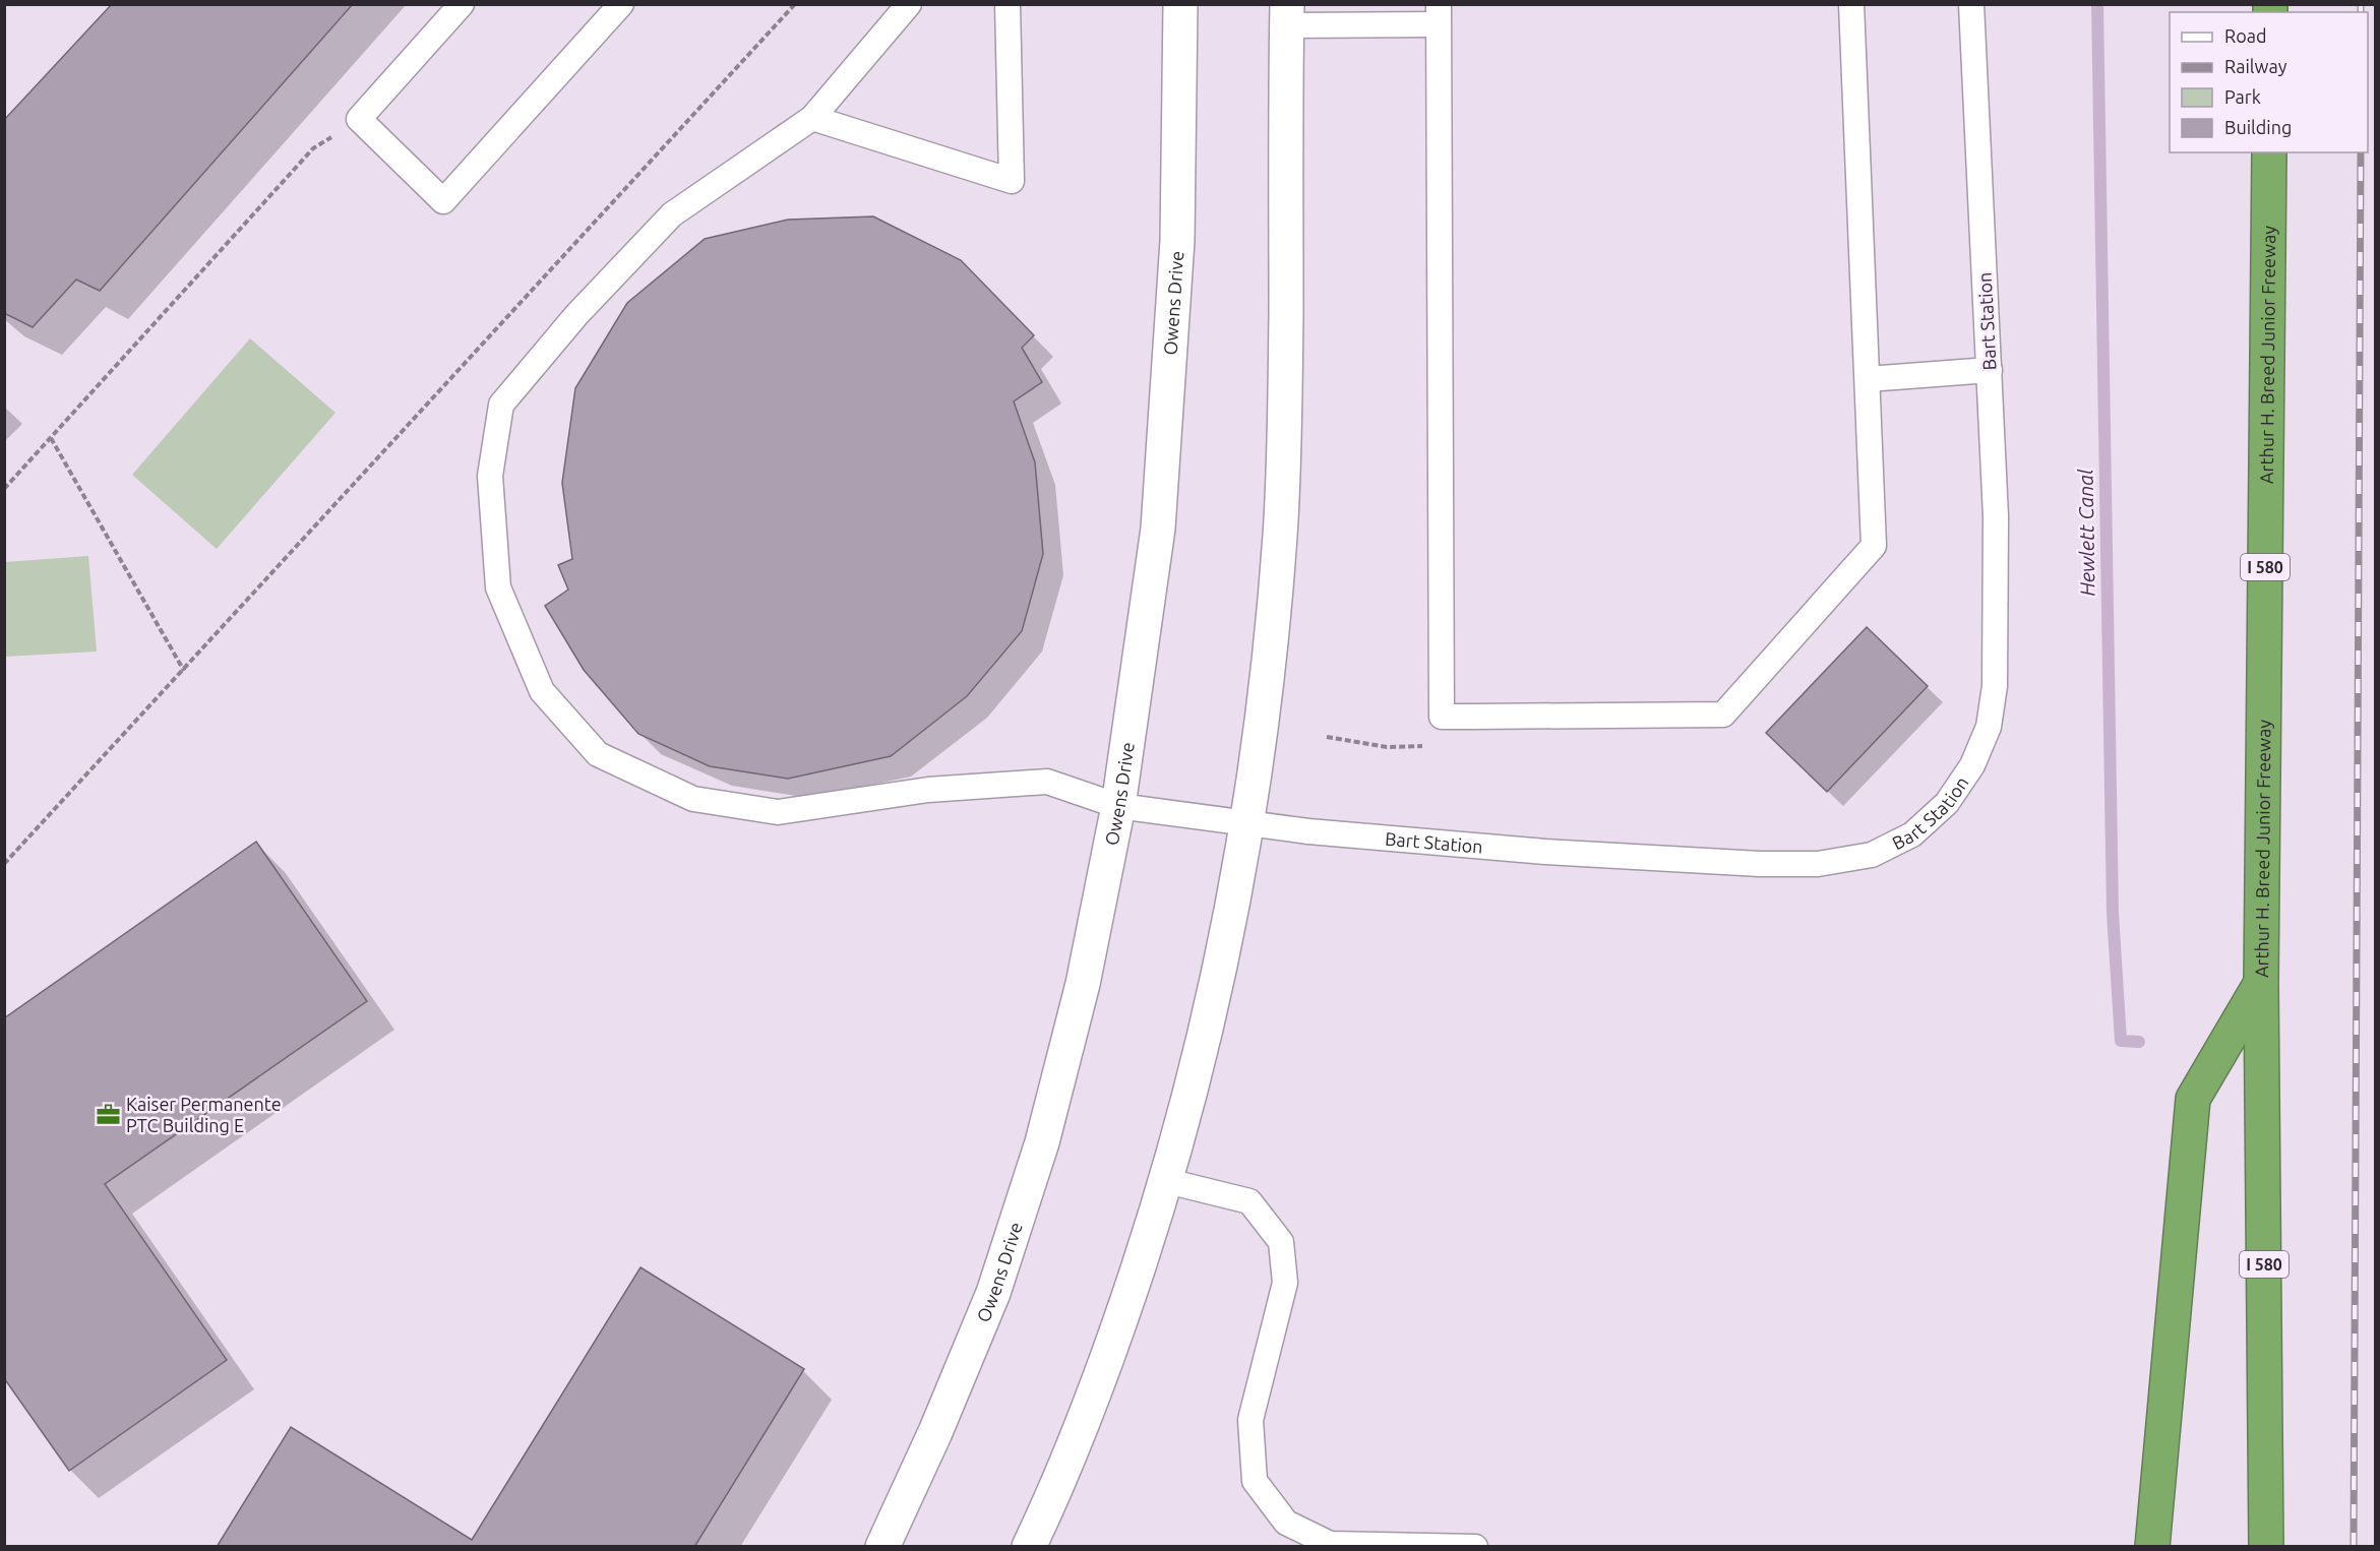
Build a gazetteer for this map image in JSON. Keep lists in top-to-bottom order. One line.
{"streets":{"highway":["Arthur H. Breed Junior Freeway","I 580"],"street":["Owens Drive"],"lane":["Bart Station"]},"crossings":[["Owens Drive","Bart Station"]],"water":["Hewlett Canal"],"places":{"office":["Kaiser Permanente PTC Building E"]},"legend":["Road","Railway","Park","Building"]}
